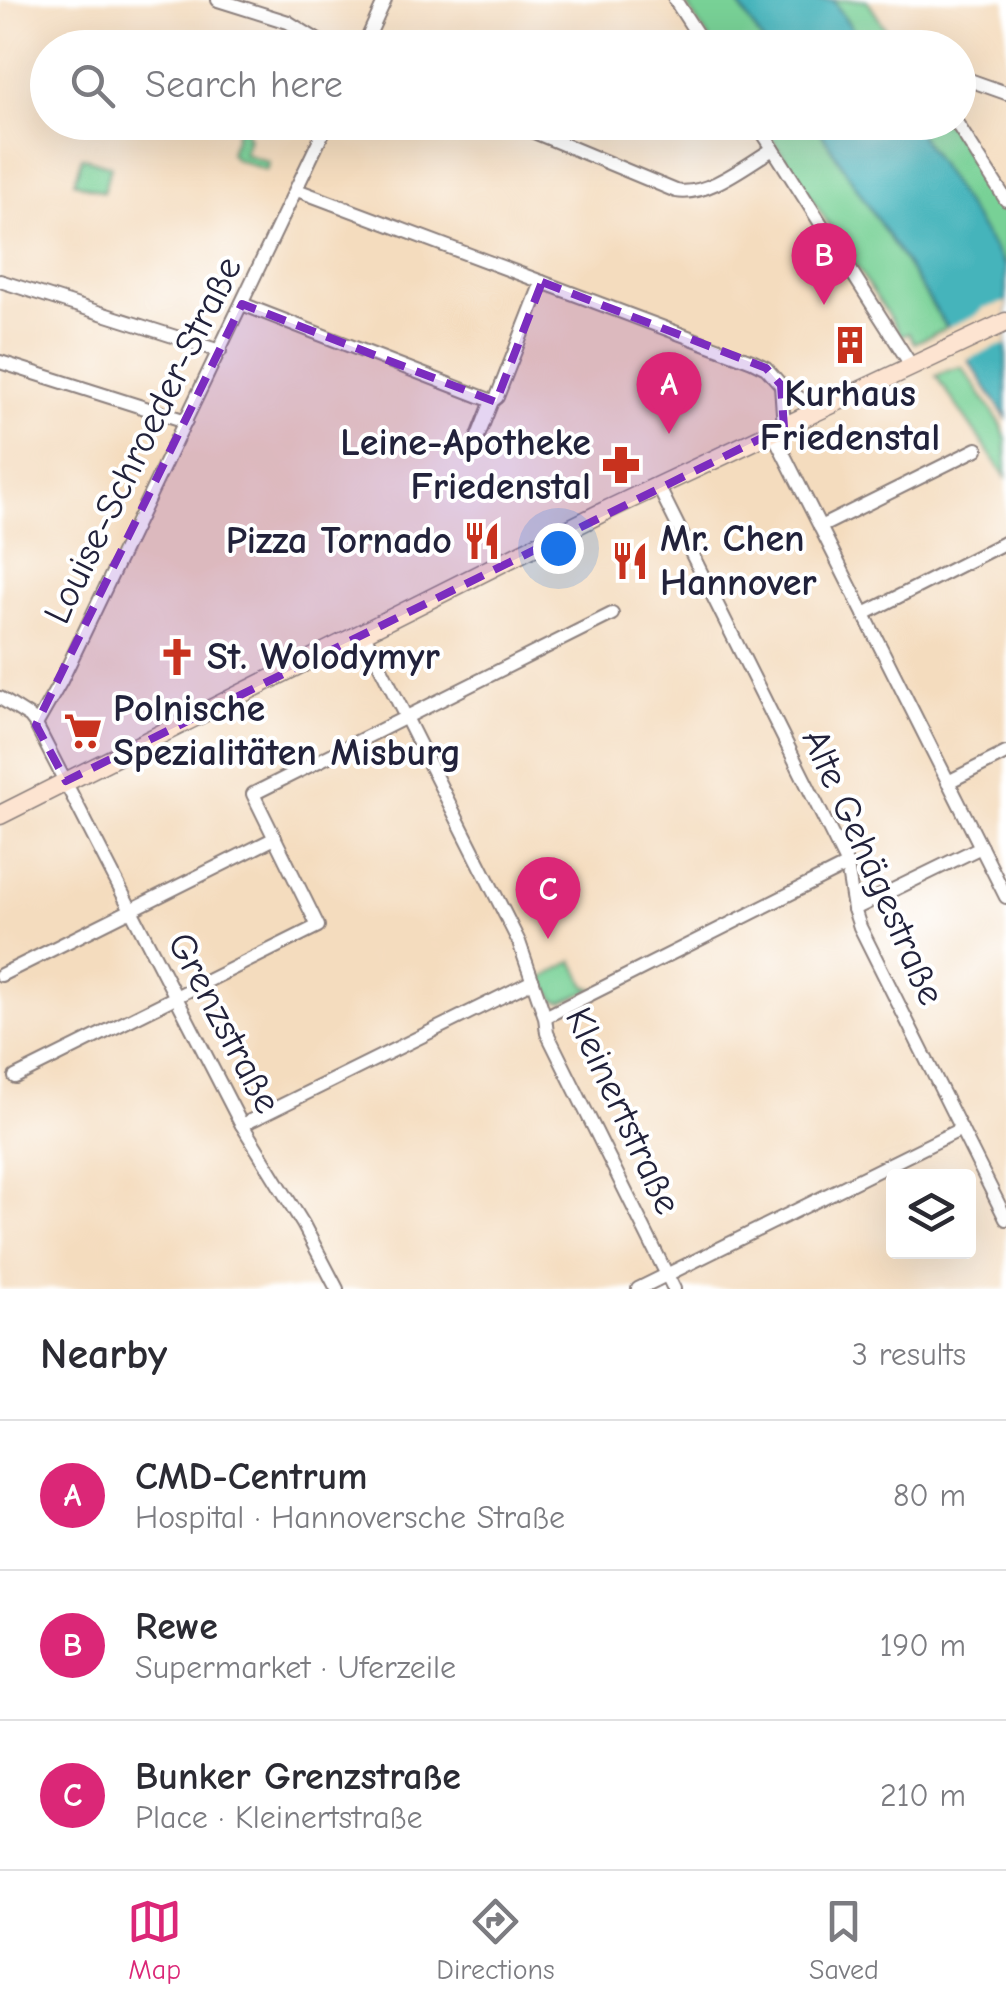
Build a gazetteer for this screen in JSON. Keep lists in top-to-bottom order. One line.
{"streets":{"street":["Louise-Schroeder-Straße","Alte Gehägestraße","Grenzstraße","Kleinertstraße"]},"places":{"building":["Kurhaus Friedenstal"],"pharmacy":["Leine-Apotheke Friedenstal"],"restaurant":["Pizza Tornado","Mr. Chen Hannover"],"church":["St. Wolodymyr"],"supermarket":["Polnische Spezialitäten Misburg"]},"page":{"search":"Search here","pins":["B","A","C"],"heading":["Nearby","3 results"],"list":[{"mark":"A","name":"CMD-Centrum","note":"Hospital · Hannoversche Straße","value":"80 m"},{"mark":"B","name":"Rewe","note":"Supermarket · Uferzeile","value":"190 m"},{"mark":"C","name":"Bunker Grenzstraße","note":"Place · Kleinertstraße","value":"210 m"}],"nav":["Map","Directions","Saved"]}}
